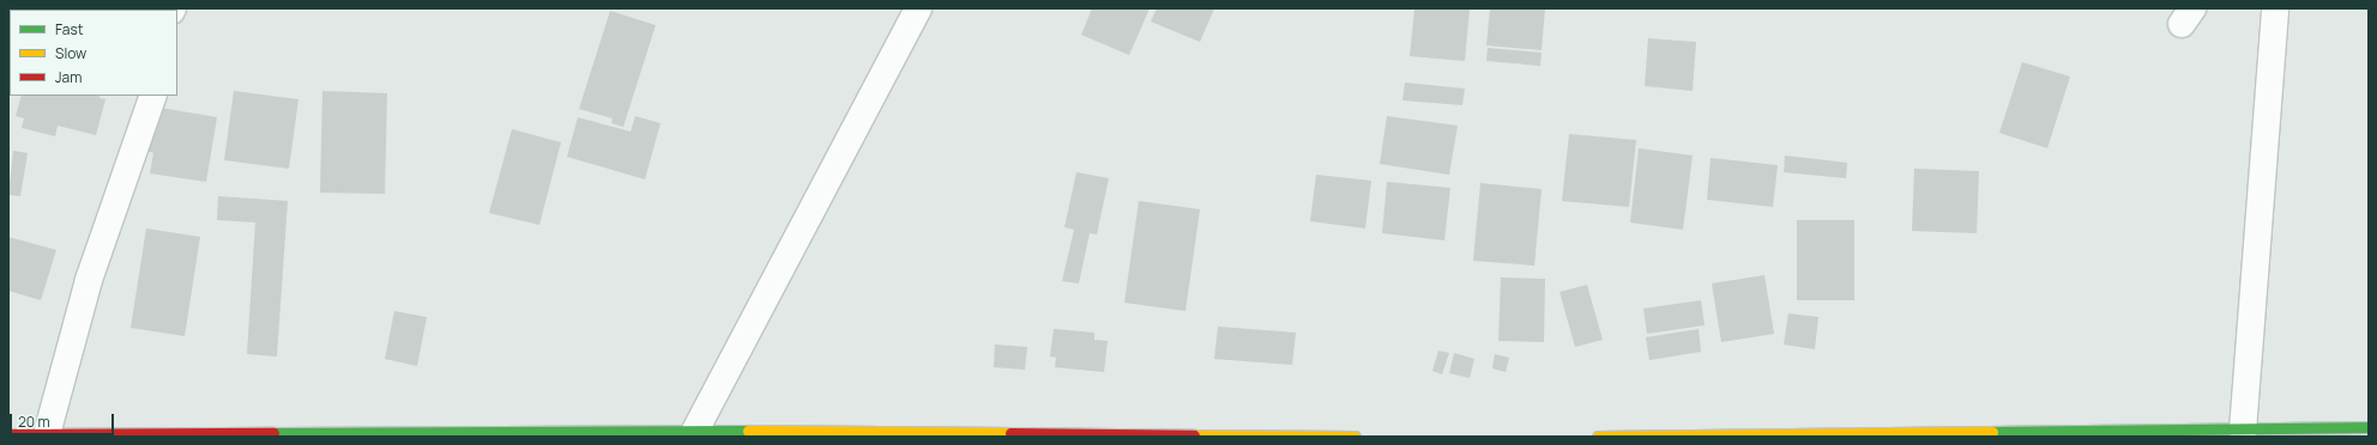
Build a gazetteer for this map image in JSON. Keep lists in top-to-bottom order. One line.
{"legend":["Fast","Slow","Jam"],"scale_bar":"20 m"}
